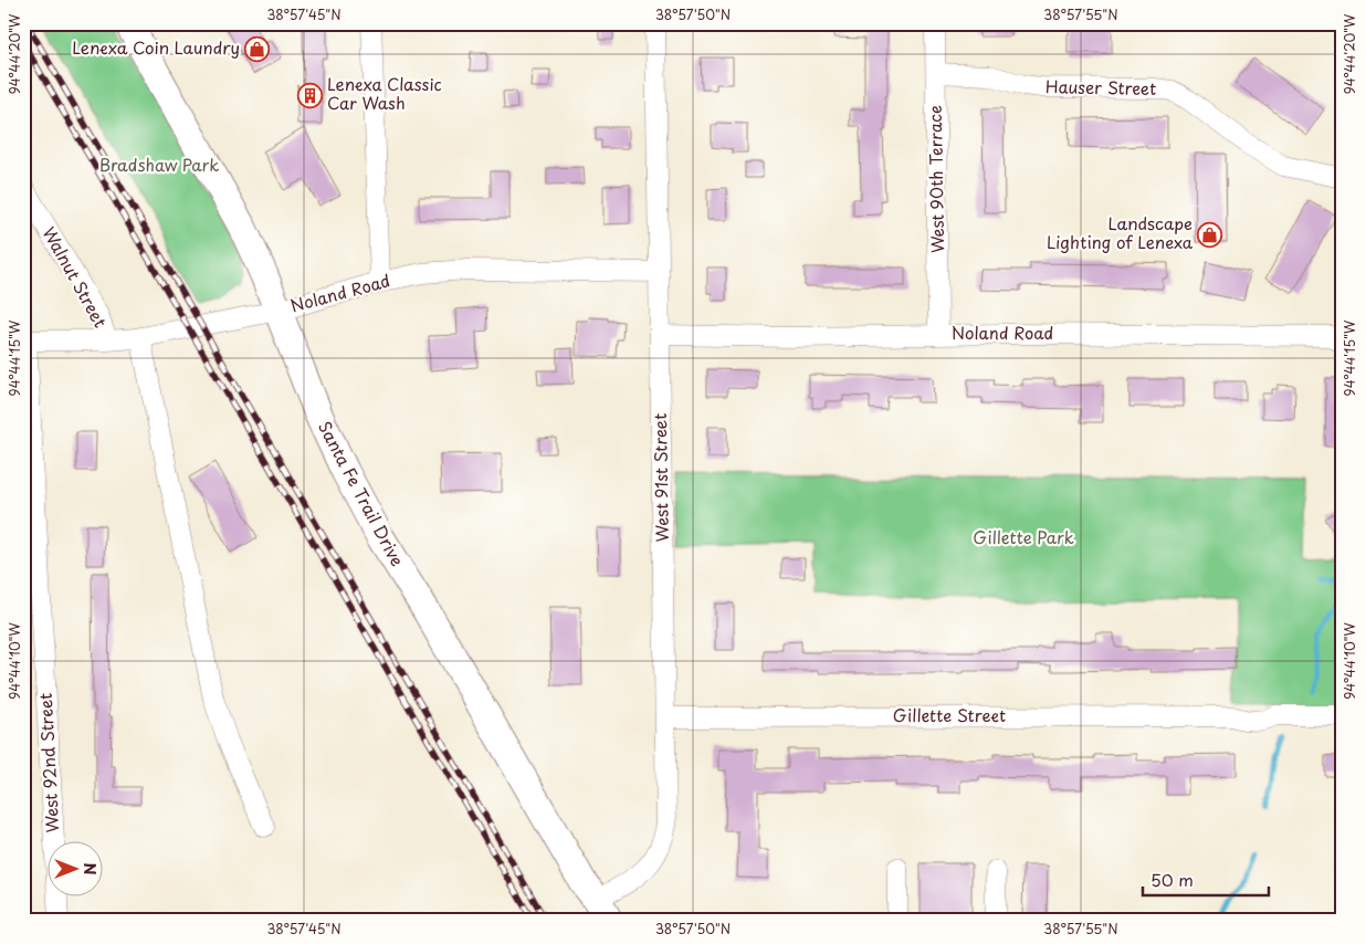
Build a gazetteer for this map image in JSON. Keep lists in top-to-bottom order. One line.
{"streets":{"main road":["Santa Fe Trail Drive"],"street":["Hauser Street","West 90th Terrace","Walnut Street","Noland Road","West 91st Street","Gillette Street","West 92nd Street"]},"crossings":[["Hauser Street","West 90th Terrace"],["West 90th Terrace","Noland Road"],["Walnut Street","Noland Road"],["Noland Road","West 91st Street"],["Noland Road","Santa Fe Trail Drive"],["Noland Road","West 92nd Street"],["West 91st Street","Santa Fe Trail Drive"],["West 91st Street","Gillette Street"]],"parks":["Bradshaw Park","Gillette Park"],"places":{"shop":["Lenexa Coin Laundry","Landscape Lighting of Lenexa"],"building":["Lenexa Classic Car Wash"]},"scale_bar":"50 m","north":"right","coordinates":["38°57'45\"N","38°57'50\"N","38°57'55\"N","94°44'20\"W","94°44'15\"W","94°44'10\"W"]}
